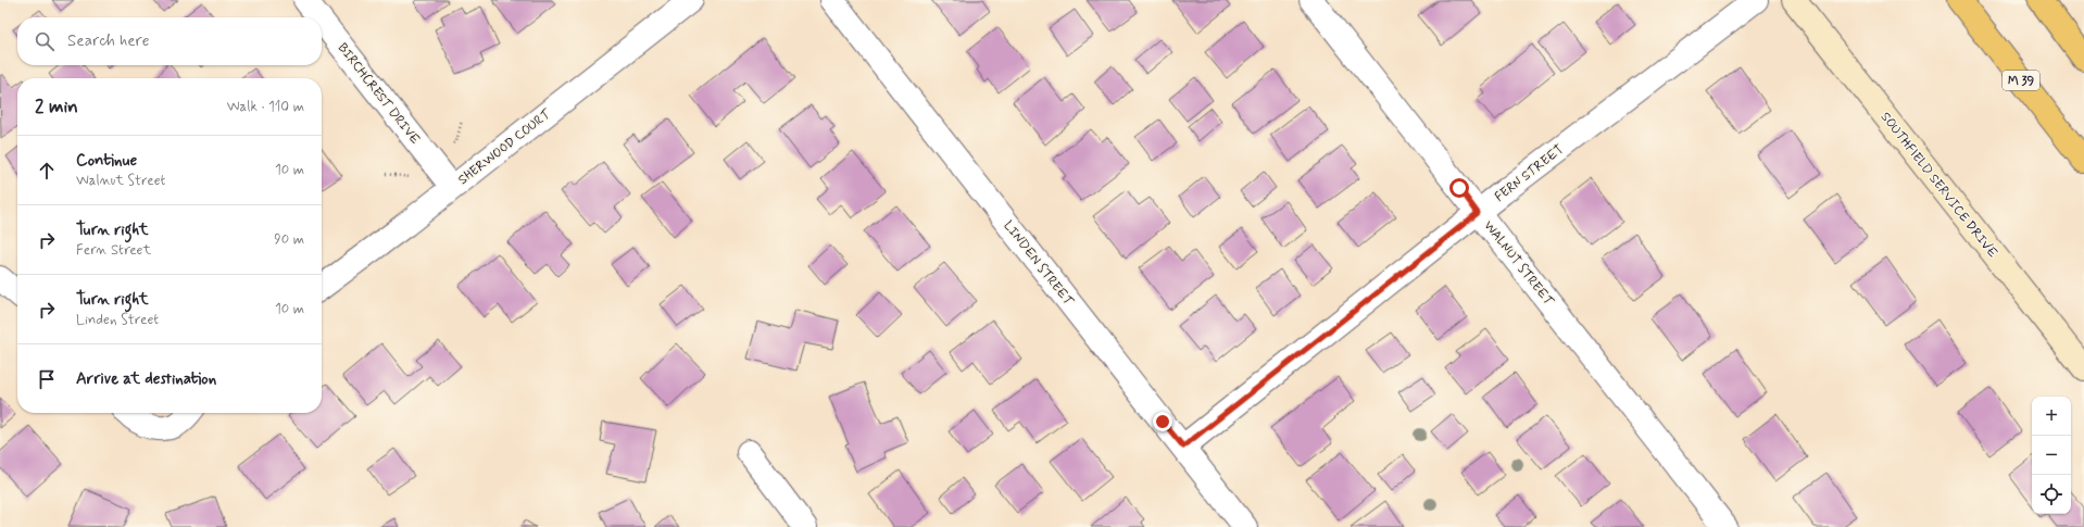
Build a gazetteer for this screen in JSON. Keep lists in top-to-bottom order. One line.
{"streets":{"highway":["M 39"],"main road":["SOUTHFIELD SERVICE DRIVE"],"street":["BIRCHCREST DRIVE","SHERWOOD COURT","FERN STREET","LINDEN STREET","WALNUT STREET"]},"crossings":[["BIRCHCREST DRIVE","SHERWOOD COURT"],["FERN STREET","LINDEN STREET"],["FERN STREET","WALNUT STREET"]],"page":{"search":"Search here","heading":["2 min","Walk · 110 m"],"list":[["Continue","Walnut Street","10 m"],["Turn right","Fern Street","90 m"],["Turn right","Linden Street","10 m"],"Arrive at destination"],"map_buttons":["+","−"]}}
